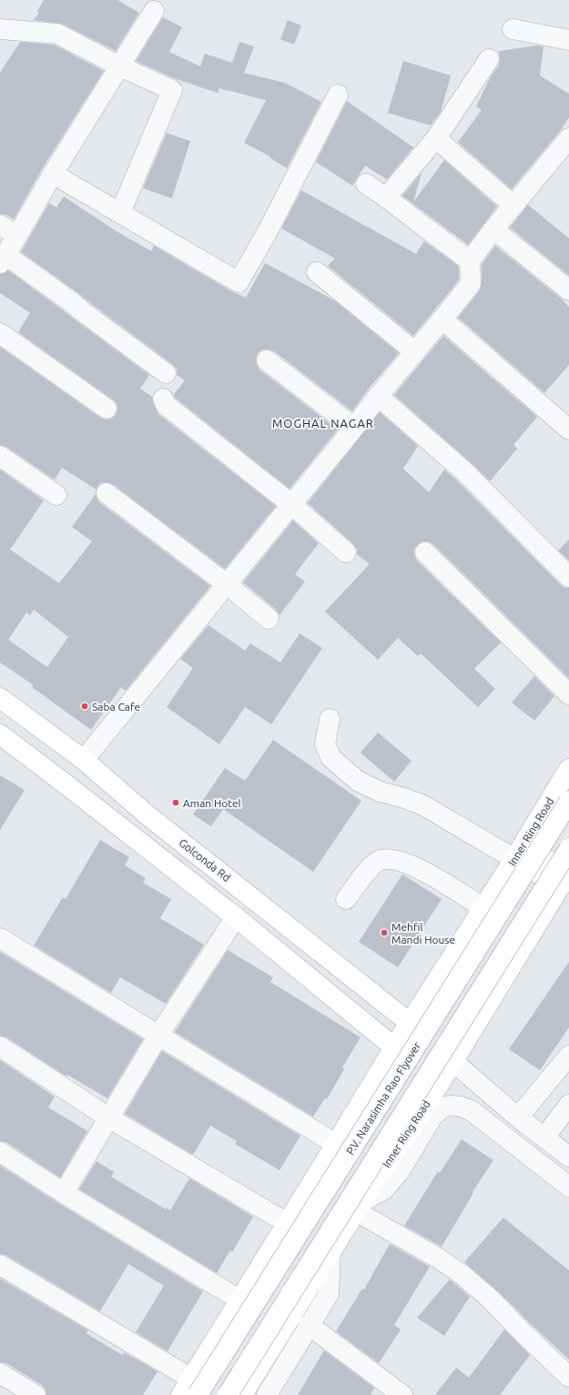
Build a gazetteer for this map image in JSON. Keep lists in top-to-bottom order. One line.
{"streets":{"main road":["Inner Ring Road","Golconda Rd","P.V. Narasimha Rao Flyover"]},"crossings":[["Inner Ring Road","Golconda Rd"]],"districts":["MOGHAL NAGAR"],"places":["Saba Cafe","Aman Hotel","Mehfil Mandi House"]}
